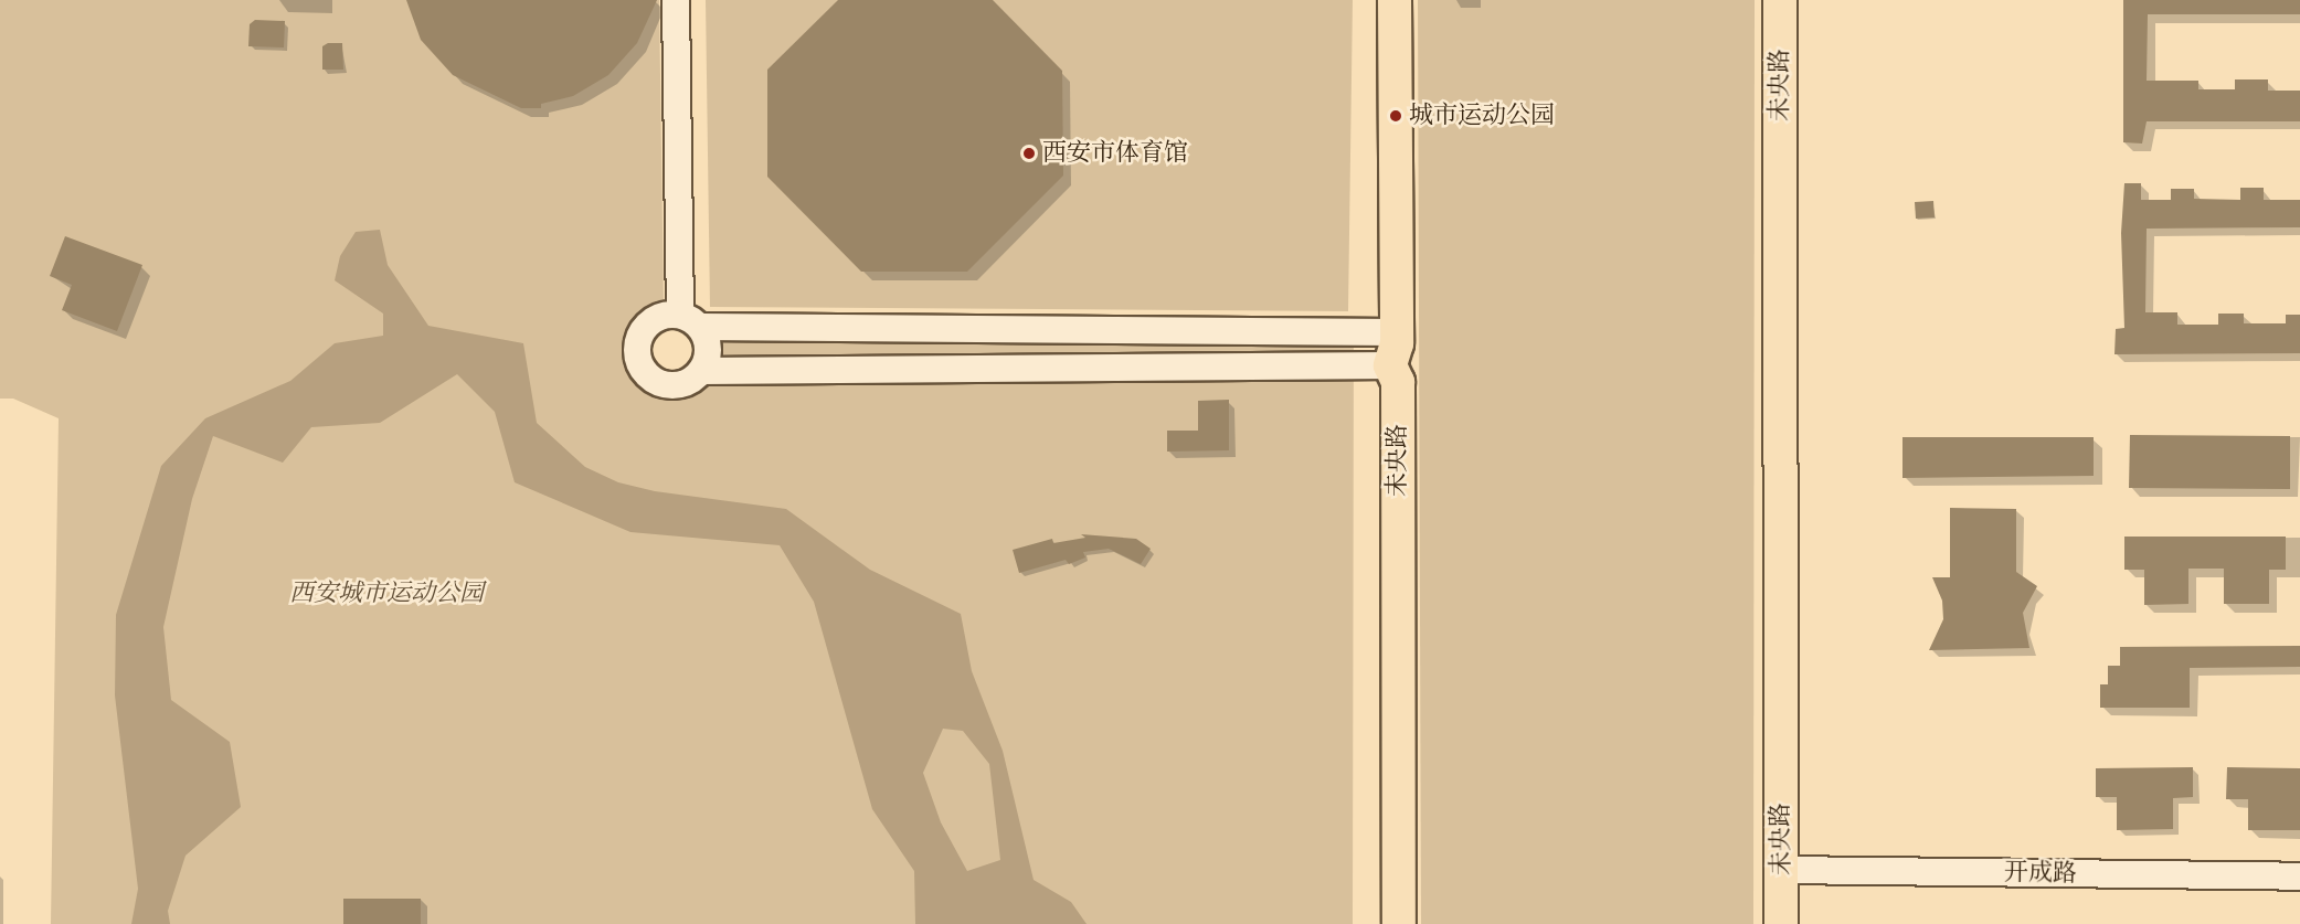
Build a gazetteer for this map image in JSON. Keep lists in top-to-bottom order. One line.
{"streets":{"main road":["未央路"],"street":["开成路"]},"crossings":[["未央路","开成路"]],"parks":["西安城市运动公园"],"places":["城市运动公园","西安市体育馆"]}
